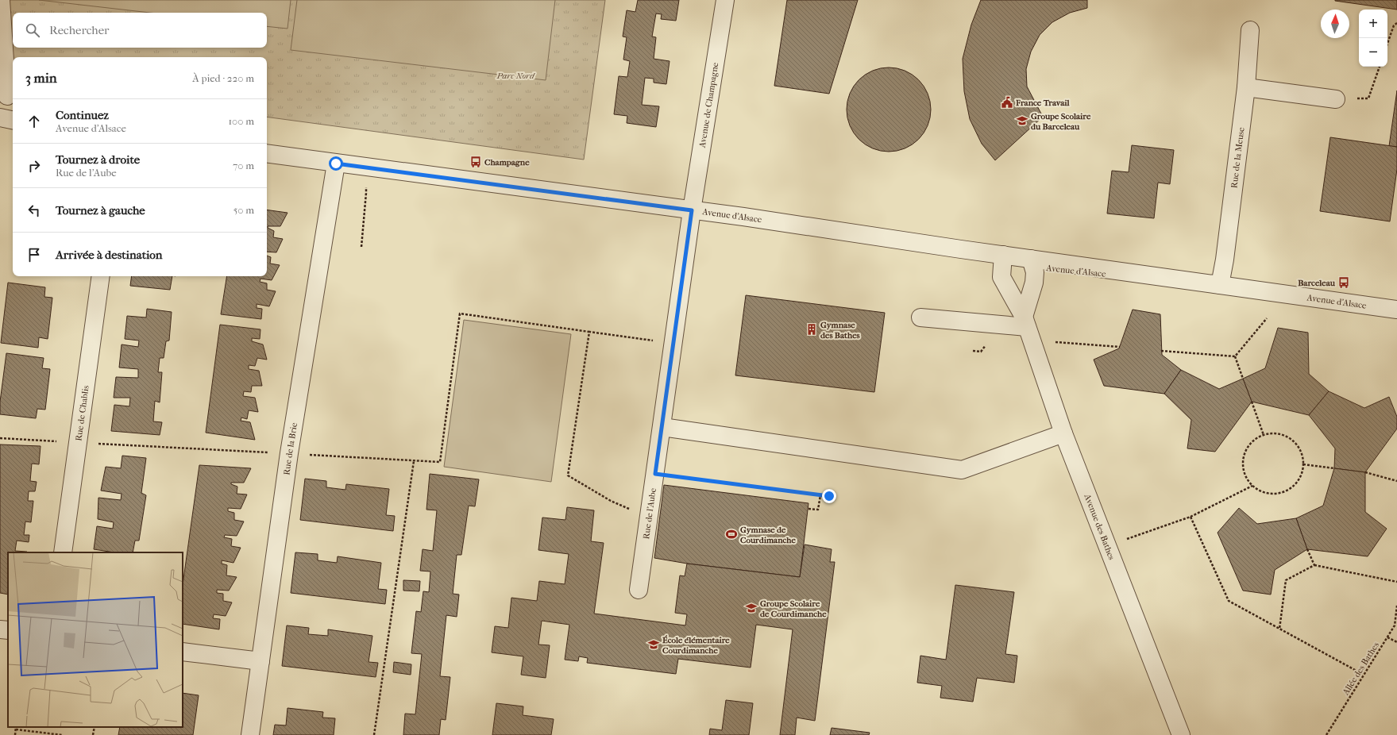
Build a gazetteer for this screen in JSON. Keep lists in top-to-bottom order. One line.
{"streets":{"street":["Avenue de Champagne","Rue de la Meuse","Avenue d'Alsace","Rue de Chablis","Rue de la Brie","Rue de l'Aube","Avenue des Bathes"],"path":["Allée des Bathes"]},"crossings":[["Avenue de Champagne","Avenue d'Alsace"],["Avenue de Champagne","Rue de l'Aube"],["Rue de la Meuse","Avenue d'Alsace"],["Avenue d'Alsace","Rue de la Brie"],["Avenue d'Alsace","Rue de l'Aube"],["Avenue d'Alsace","Avenue des Bathes"]],"parks":["Parc Nord"],"places":{"public building":["France Travail"],"school or university":["Groupe Scolaire du Barceleau","Groupe Scolaire de Courdimanche","École élémentaire Courdimanche"],"bus stop":["Champagne","Barceleau"],"building":["Gymnase des Bathes"],"sports":["Gymnase de Courdimanche"]},"north":"top","page":{"map_buttons":["+","−"],"search":"Rechercher","heading":["3 min","À pied · 220 m"],"list":[["Continuez","Avenue d'Alsace","100 m"],["Tournez à droite","Rue de l'Aube","70 m"],["Tournez à gauche","50 m"],"Arrivée à destination"]}}
